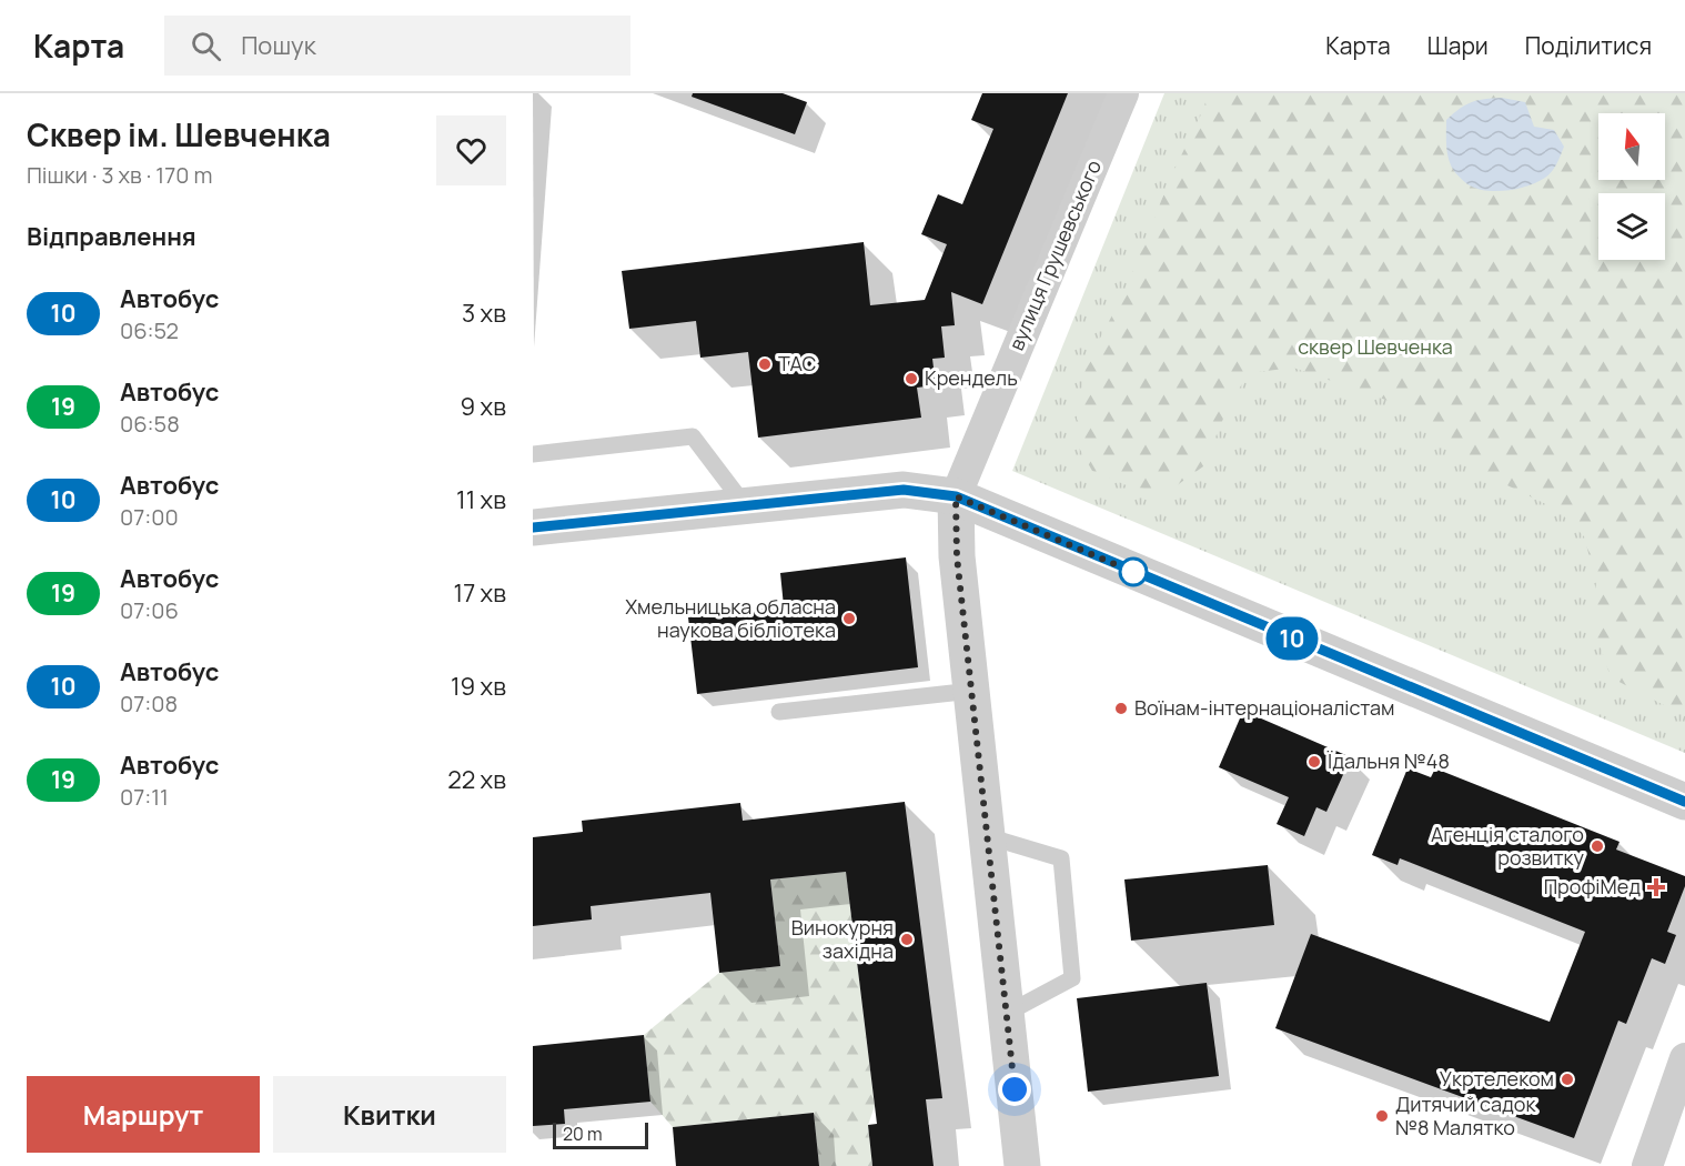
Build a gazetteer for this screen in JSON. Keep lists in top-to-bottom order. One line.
{"streets":{"street":["вулиця Грушевського"]},"parks":["сквер Шевченка"],"places":{"other":["ТАС","Крендель","Хмельницька обласна наукова бібліотека","Воїнам-інтернаціоналістам","Їдальня №48","Агенція сталого розвитку","Винокурня західна","Укртелеком","Дитячий садок №8 Малятко"],"health":["ПрофіМед"]},"lines":["bus line 10"],"scale_bar":"20 m","north":"top","page":{"header":"Карта","search":"Пошук","nav":["Карта","Шари","Поділитися"],"heading":[["Сквер ім. Шевченка","Пішки · 3 хв · 170 m"],"Відправлення"],"on_map":"10","list":[{"mark":"10","name":"Автобус","note":"06:52","value":"3 хв"},{"mark":"19","name":"Автобус","note":"06:58","value":"9 хв"},{"mark":"10","name":"Автобус","note":"07:00","value":"11 хв"},{"mark":"19","name":"Автобус","note":"07:06","value":"17 хв"},{"mark":"10","name":"Автобус","note":"07:08","value":"19 хв"},{"mark":"19","name":"Автобус","note":"07:11","value":"22 хв"}],"buttons":["Маршрут","Квитки"],"scale":"20 m"}}
